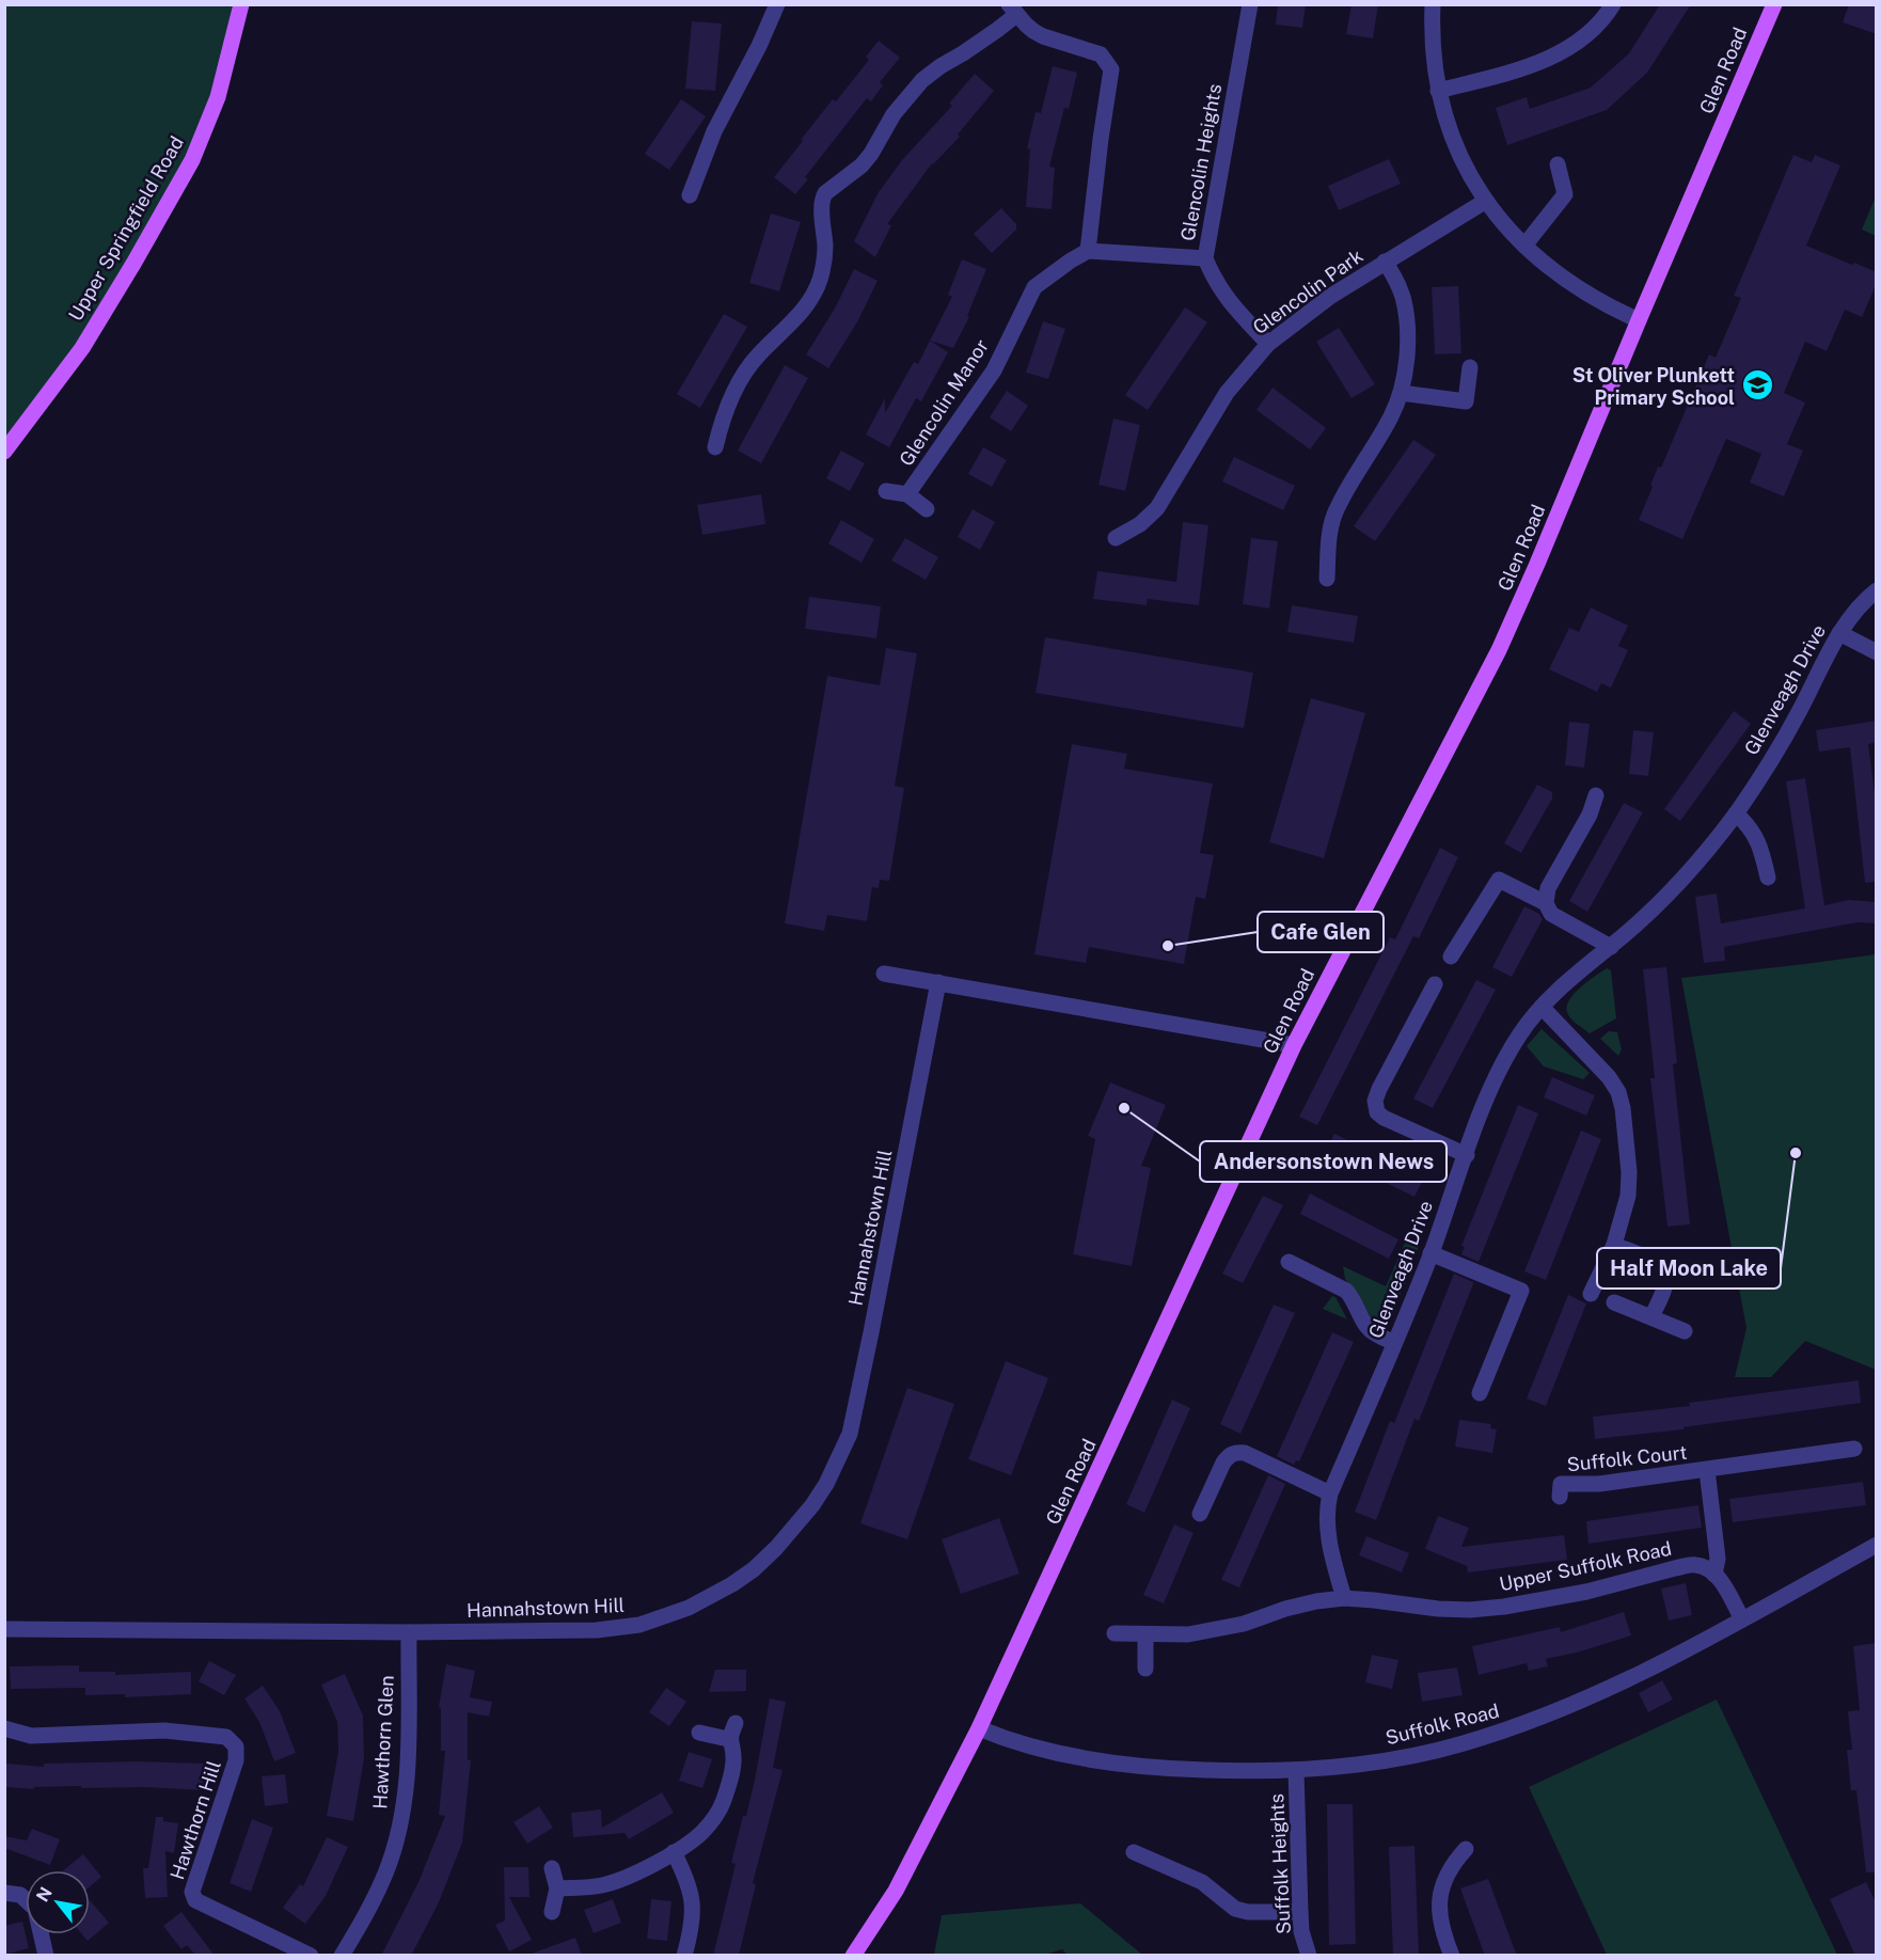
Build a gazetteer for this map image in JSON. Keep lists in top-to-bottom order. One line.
{"streets":{"main road":["Glen Road","Upper Springfield Road"],"street":["Glencolin Heights","Glencolin Park","Glencolin Manor","Glenveagh Drive","Hannahstown Hill","Suffolk Court","Upper Suffolk Road","Suffolk Road","Hawthorn Glen","Hawthorn Hill","Suffolk Heights"]},"crossings":[["Glen Road","Suffolk Road"],["Glencolin Heights","Glencolin Park"],["Glenveagh Drive","Upper Suffolk Road"],["Hannahstown Hill","Hawthorn Glen"],["Suffolk Court","Upper Suffolk Road"],["Suffolk Road","Suffolk Heights"]],"places":{"school or university":["St Oliver Plunkett Primary School"],"other":["Cafe Glen","Andersonstown News","Half Moon Lake"]},"north":"top left"}
